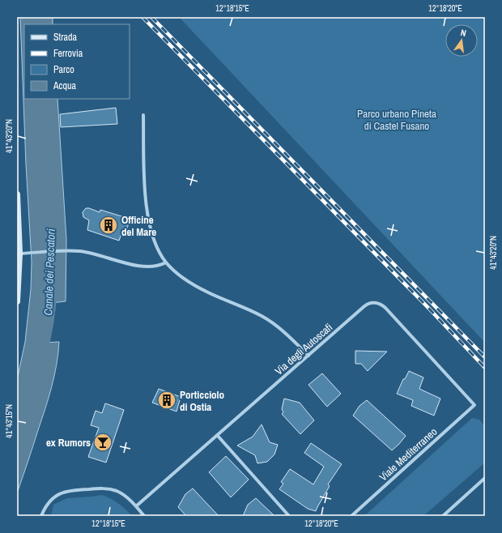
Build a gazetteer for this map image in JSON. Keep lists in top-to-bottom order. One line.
{"streets":{"street":["Via degli Autoscafi","Viale Mediterraneo"]},"crossings":[["Via degli Autoscafi","Viale Mediterraneo"]],"water":["Canale dei Pescatori"],"parks":["Parco urbano Pineta di Castel Fusano"],"places":{"building":["Officine del Mare","Porticciolo di Ostia"],"bar":["ex Rumors"]},"legend":["Strada","Ferrovia","Parco","Acqua"],"north":"top","coordinates":["12°18'15\"E","12°18'20\"E","41°43'20\"N","41°43'15\"N"]}
